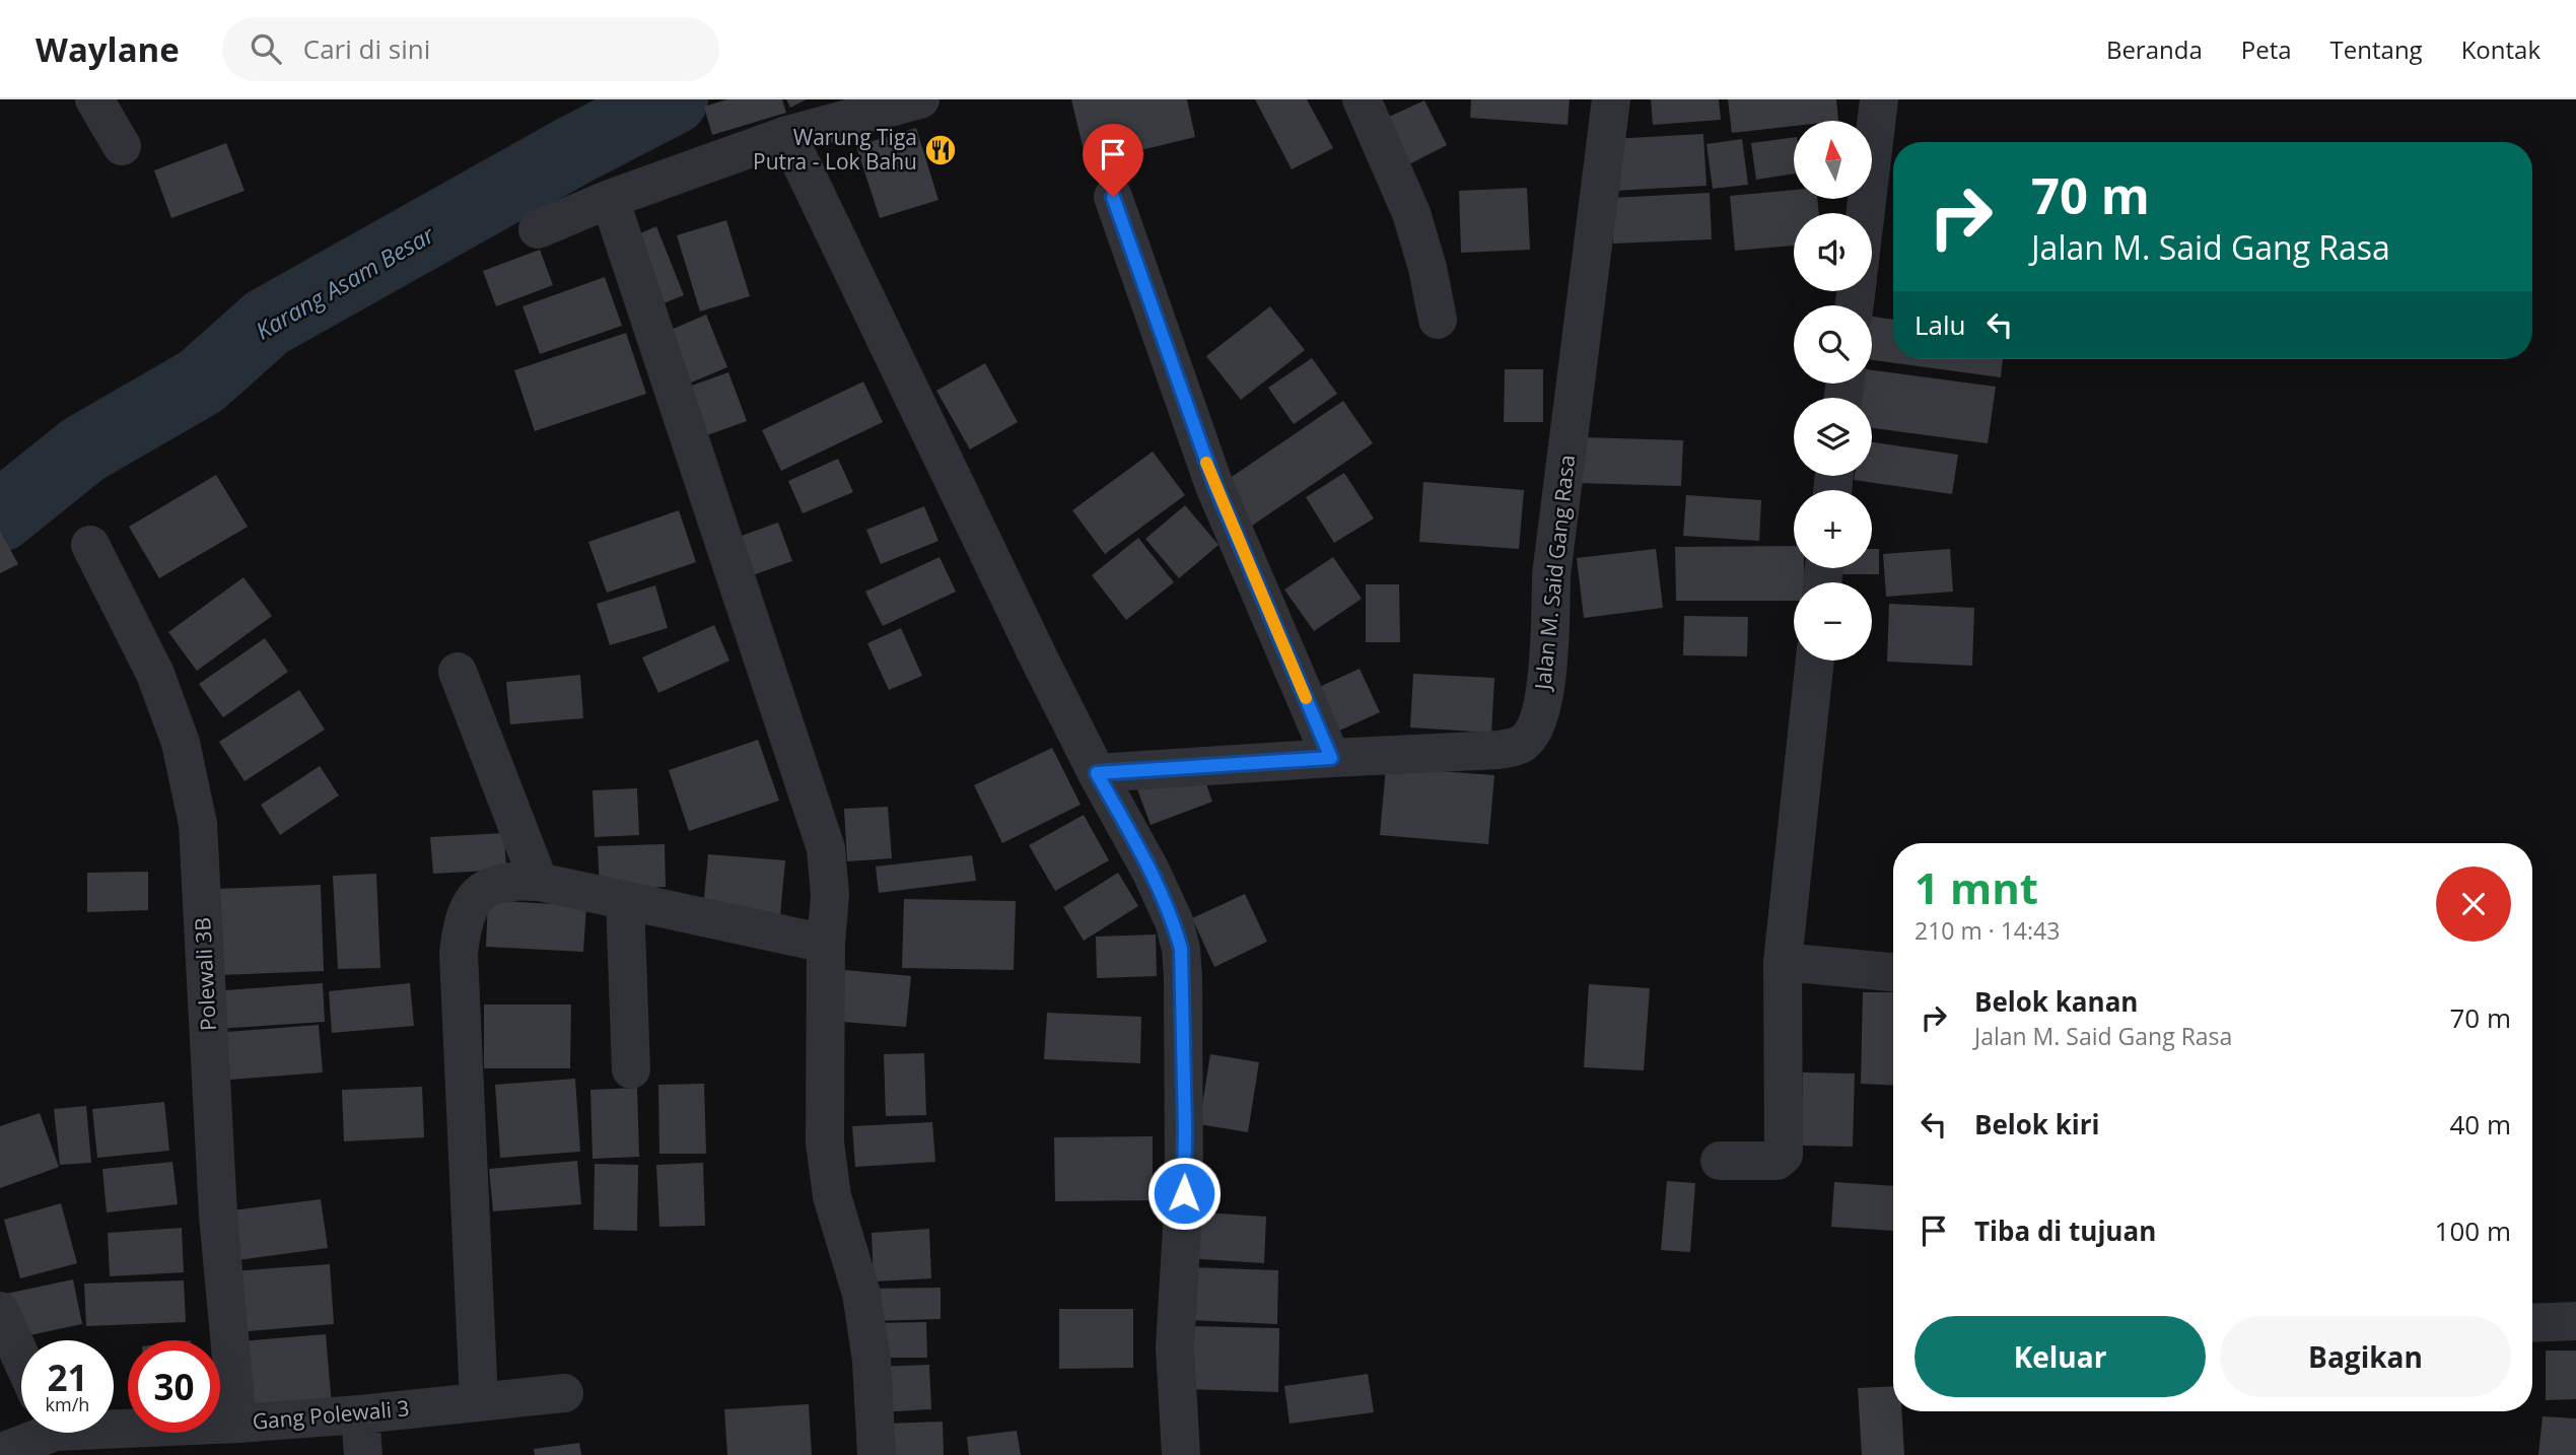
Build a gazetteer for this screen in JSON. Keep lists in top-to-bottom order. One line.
{"streets":{"street":["Jalan M. Said Gang Rasa","Polewali 3B","Gang Polewali 3"]},"crossings":[["Polewali 3B","Gang Polewali 3"]],"water":["Karang Asam Besar"],"places":{"restaurant":["Warung Tiga Putra - Lok Bahu"]},"north":"top","page":{"header":"Waylane","search":"Cari di sini","nav":["Beranda","Peta","Tentang","Kontak"],"map_buttons":["+","−"],"turn":["70 m","Jalan M. Said Gang Rasa"],"then":"Lalu","heading":["1 mnt","210 m · 14:43"],"list":[{"name":"Belok kanan","note":"Jalan M. Said Gang Rasa","value":"70 m"},{"name":"Belok kiri","value":"40 m"},{"name":"Tiba di tujuan","value":"100 m"}],"buttons":["Keluar","Bagikan"],"speed":"21 km/h","limit":"30"}}
